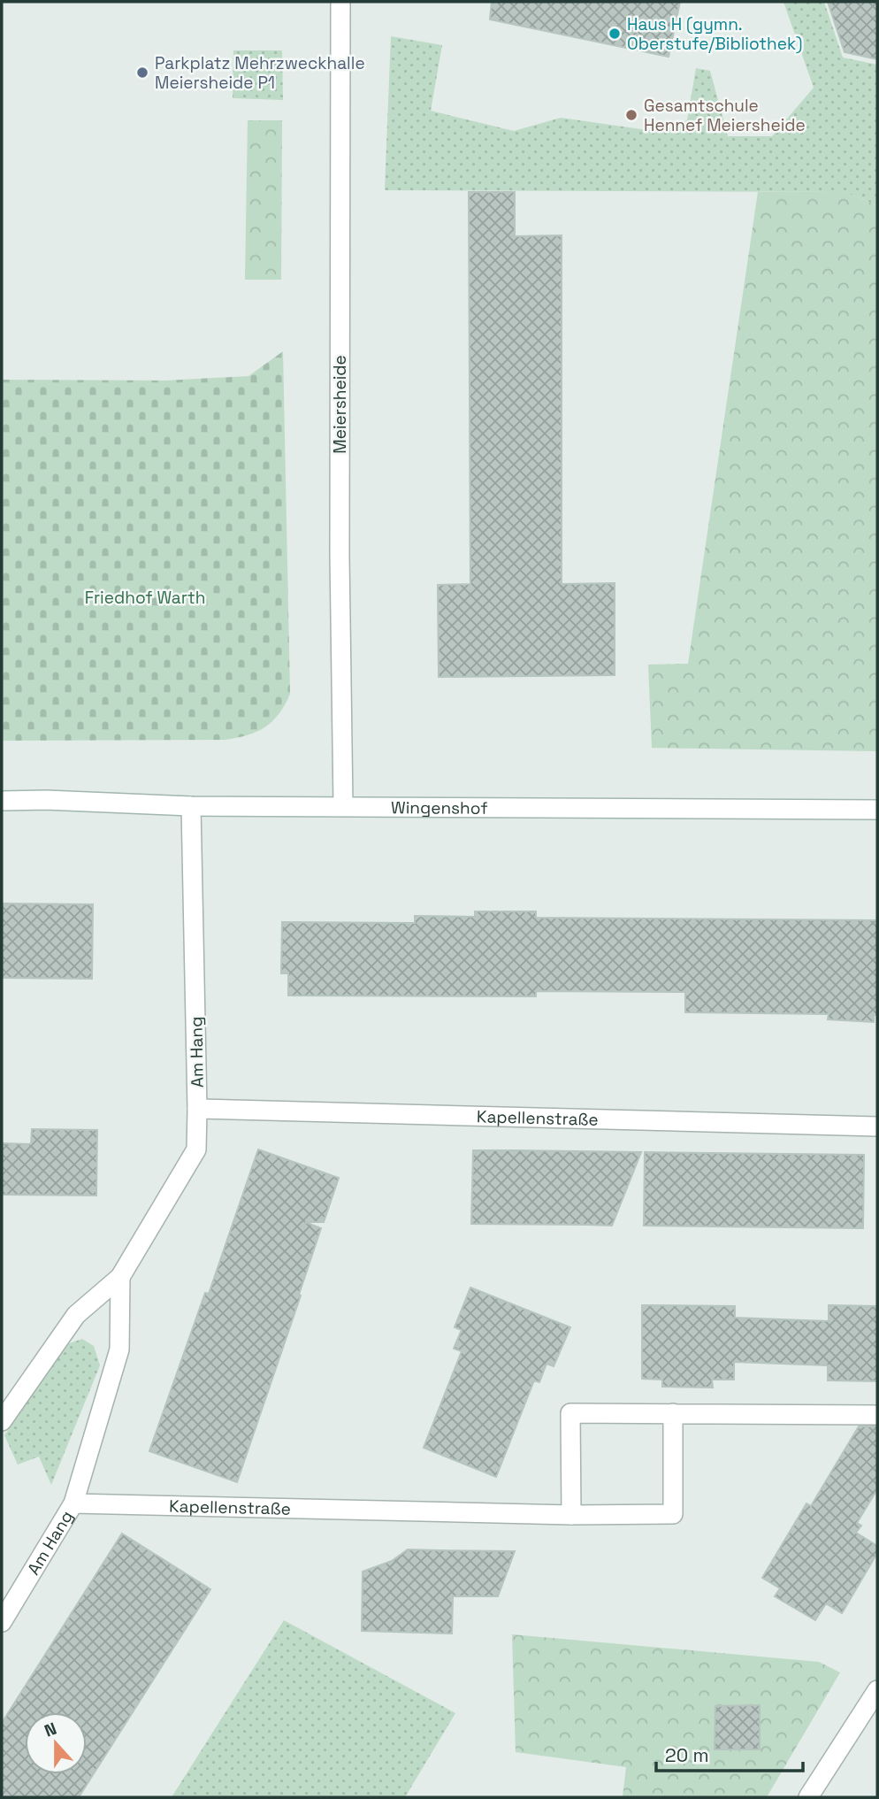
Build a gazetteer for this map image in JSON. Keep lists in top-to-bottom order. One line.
{"streets":{"street":["Meiersheide","Wingenshof","Am Hang","Kapellenstraße"]},"crossings":[["Meiersheide","Wingenshof"],["Wingenshof","Am Hang"],["Am Hang","Kapellenstraße"]],"parks":["Friedhof Warth"],"places":["Haus H (gymn. Oberstufe/Bibliothek)","Parkplatz Mehrzweckhalle Meiersheide P1","Gesamtschule Hennef Meiersheide"],"scale_bar":"20 m","north":"top"}
